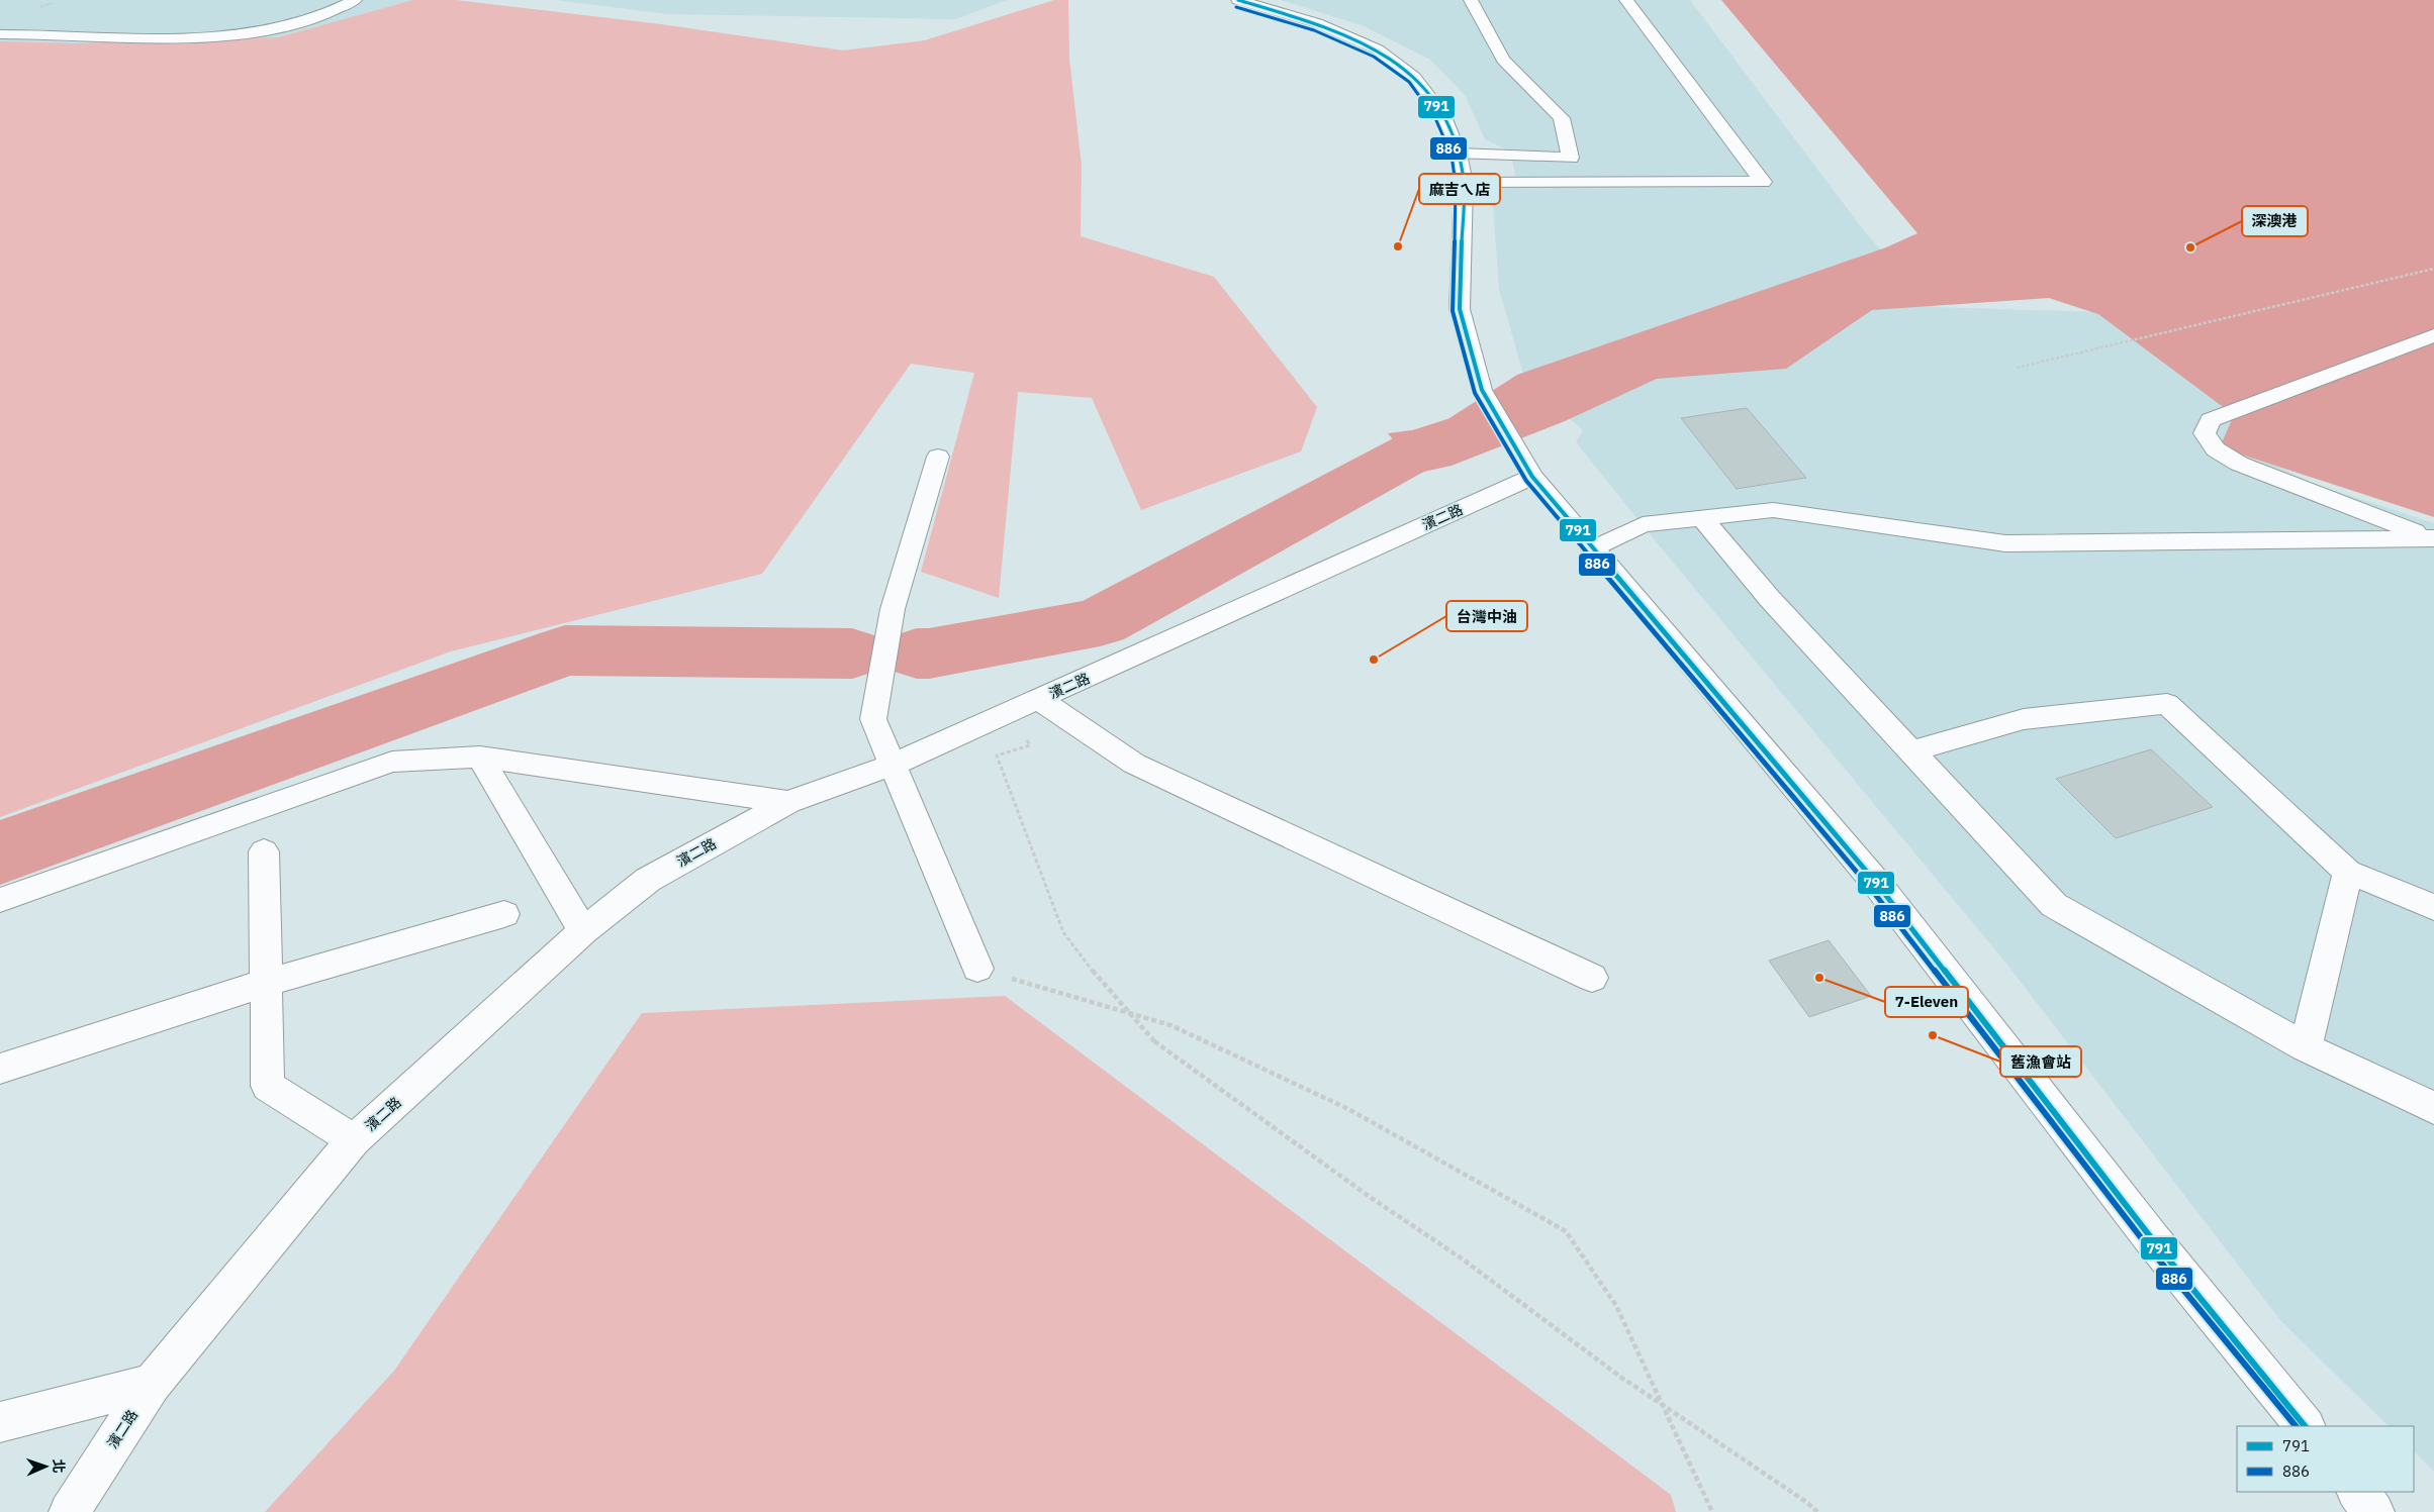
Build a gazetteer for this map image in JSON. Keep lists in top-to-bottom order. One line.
{"streets":{"main road":["濱二路"]},"places":["麻吉ㄟ店","深澳港","台灣中油","7-Eleven","舊漁會站"],"lines":["transit line 791","transit line 886"],"legend":["791","886"],"north":"right"}
